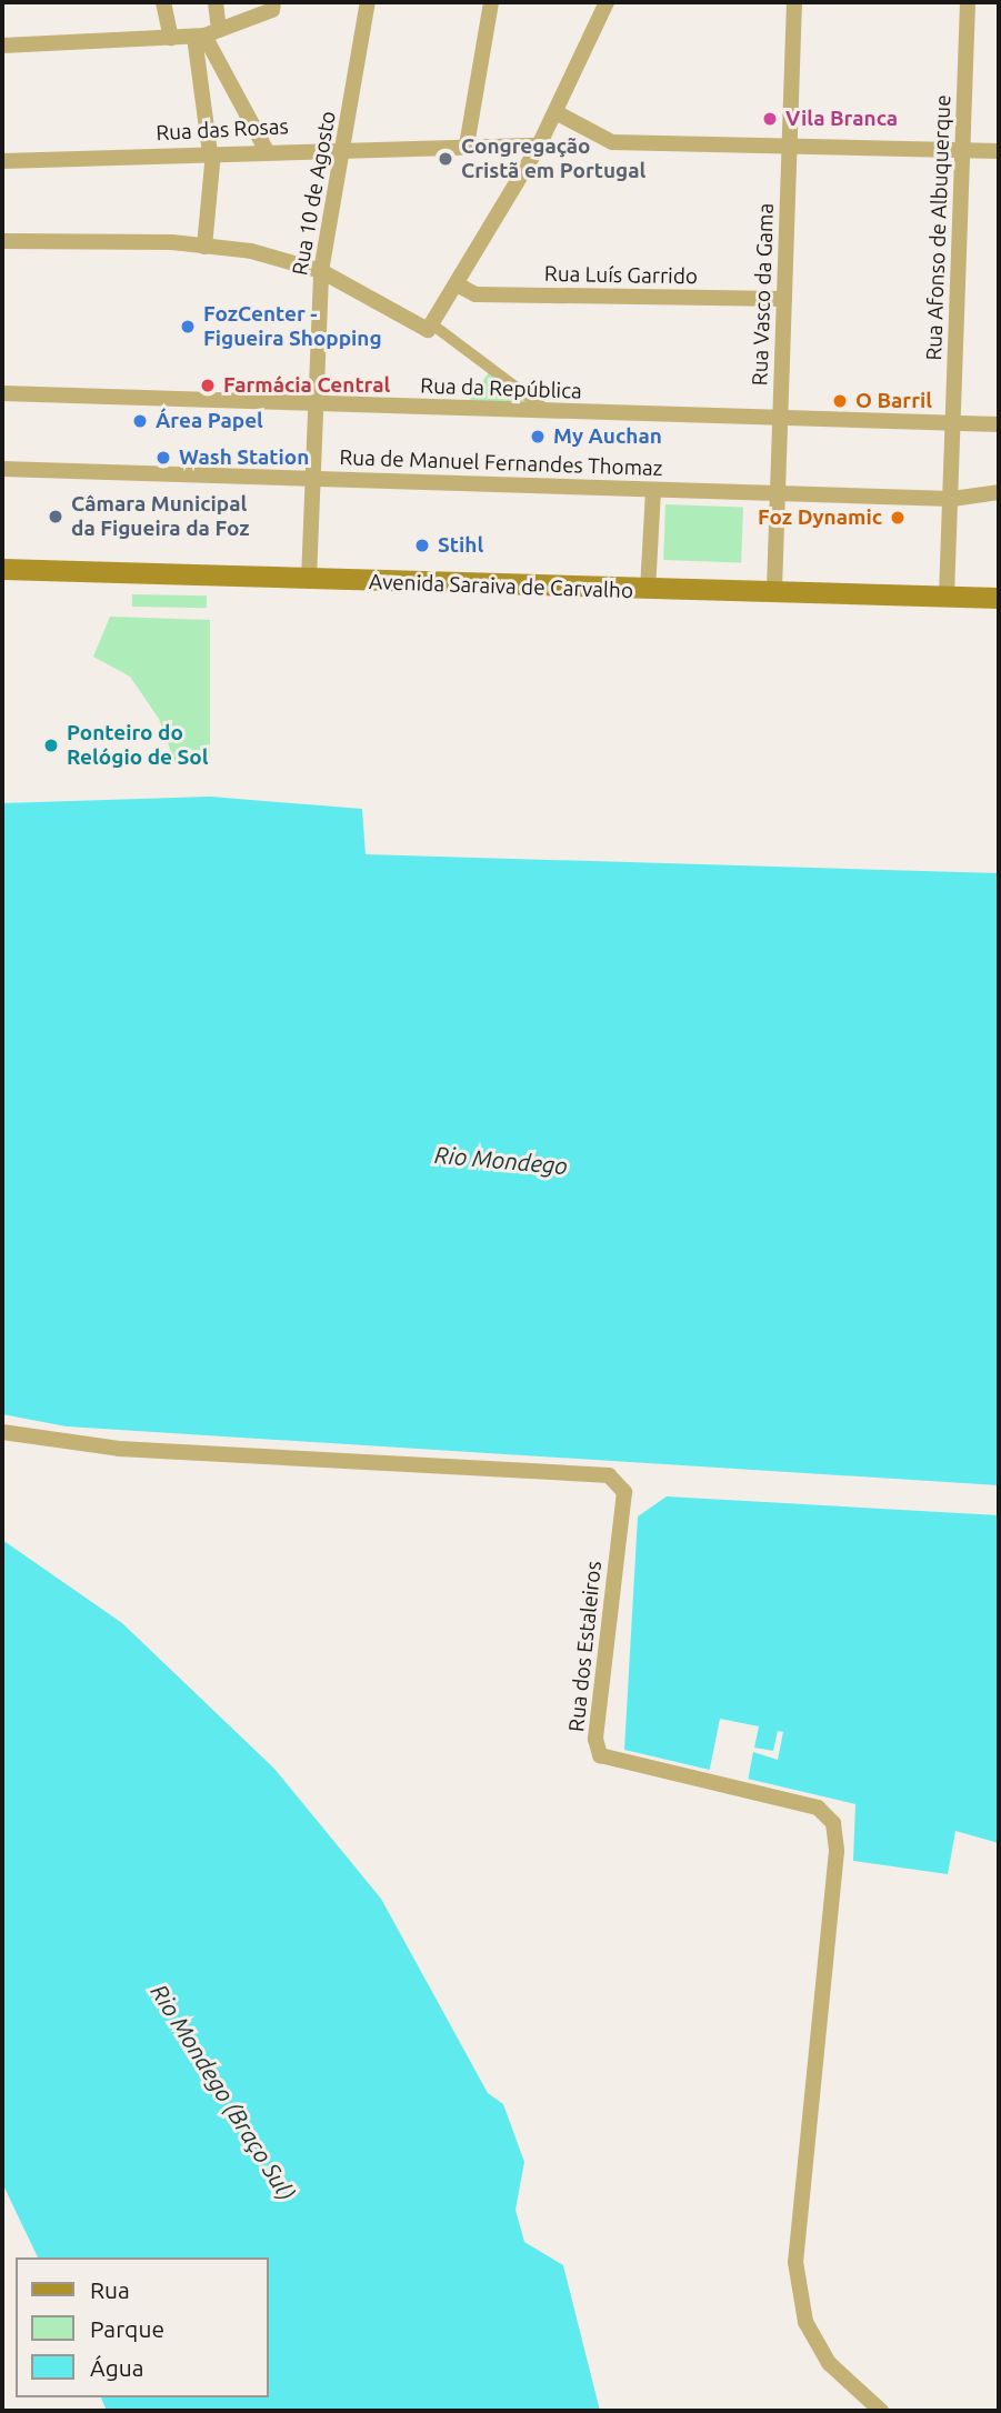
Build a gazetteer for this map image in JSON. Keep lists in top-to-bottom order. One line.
{"streets":{"main road":["Avenida Saraiva de Carvalho"],"street":["Rua das Rosas","Rua 10 de Agosto","Rua Afonso de Albuquerque","Rua Luís Garrido","Rua Vasco da Gama","Rua da República","Rua de Manuel Fernandes Thomaz","Rua dos Estaleiros"]},"crossings":[["Rua das Rosas","Rua 10 de Agosto"],["Rua 10 de Agosto","Rua da República"],["Rua 10 de Agosto","Rua de Manuel Fernandes Thomaz"],["Rua 10 de Agosto","Avenida Saraiva de Carvalho"],["Rua Afonso de Albuquerque","Rua da República"],["Rua Afonso de Albuquerque","Rua de Manuel Fernandes Thomaz"],["Rua Afonso de Albuquerque","Avenida Saraiva de Carvalho"],["Rua Luís Garrido","Rua Vasco da Gama"],["Rua Vasco da Gama","Rua da República"],["Rua Vasco da Gama","Rua de Manuel Fernandes Thomaz"],["Rua Vasco da Gama","Avenida Saraiva de Carvalho"]],"water":["Rio Mondego","Rio Mondego (Braço Sul)"],"places":["Vila Branca","Congregação Cristã em Portugal","FozCenter - Figueira Shopping","Farmácia Central","O Barril","Área Papel","My Auchan","Wash Station","Câmara Municipal da Figueira da Foz","Foz Dynamic","Stihl","Ponteiro do Relógio de Sol"],"legend":["Rua","Parque","Água"]}
